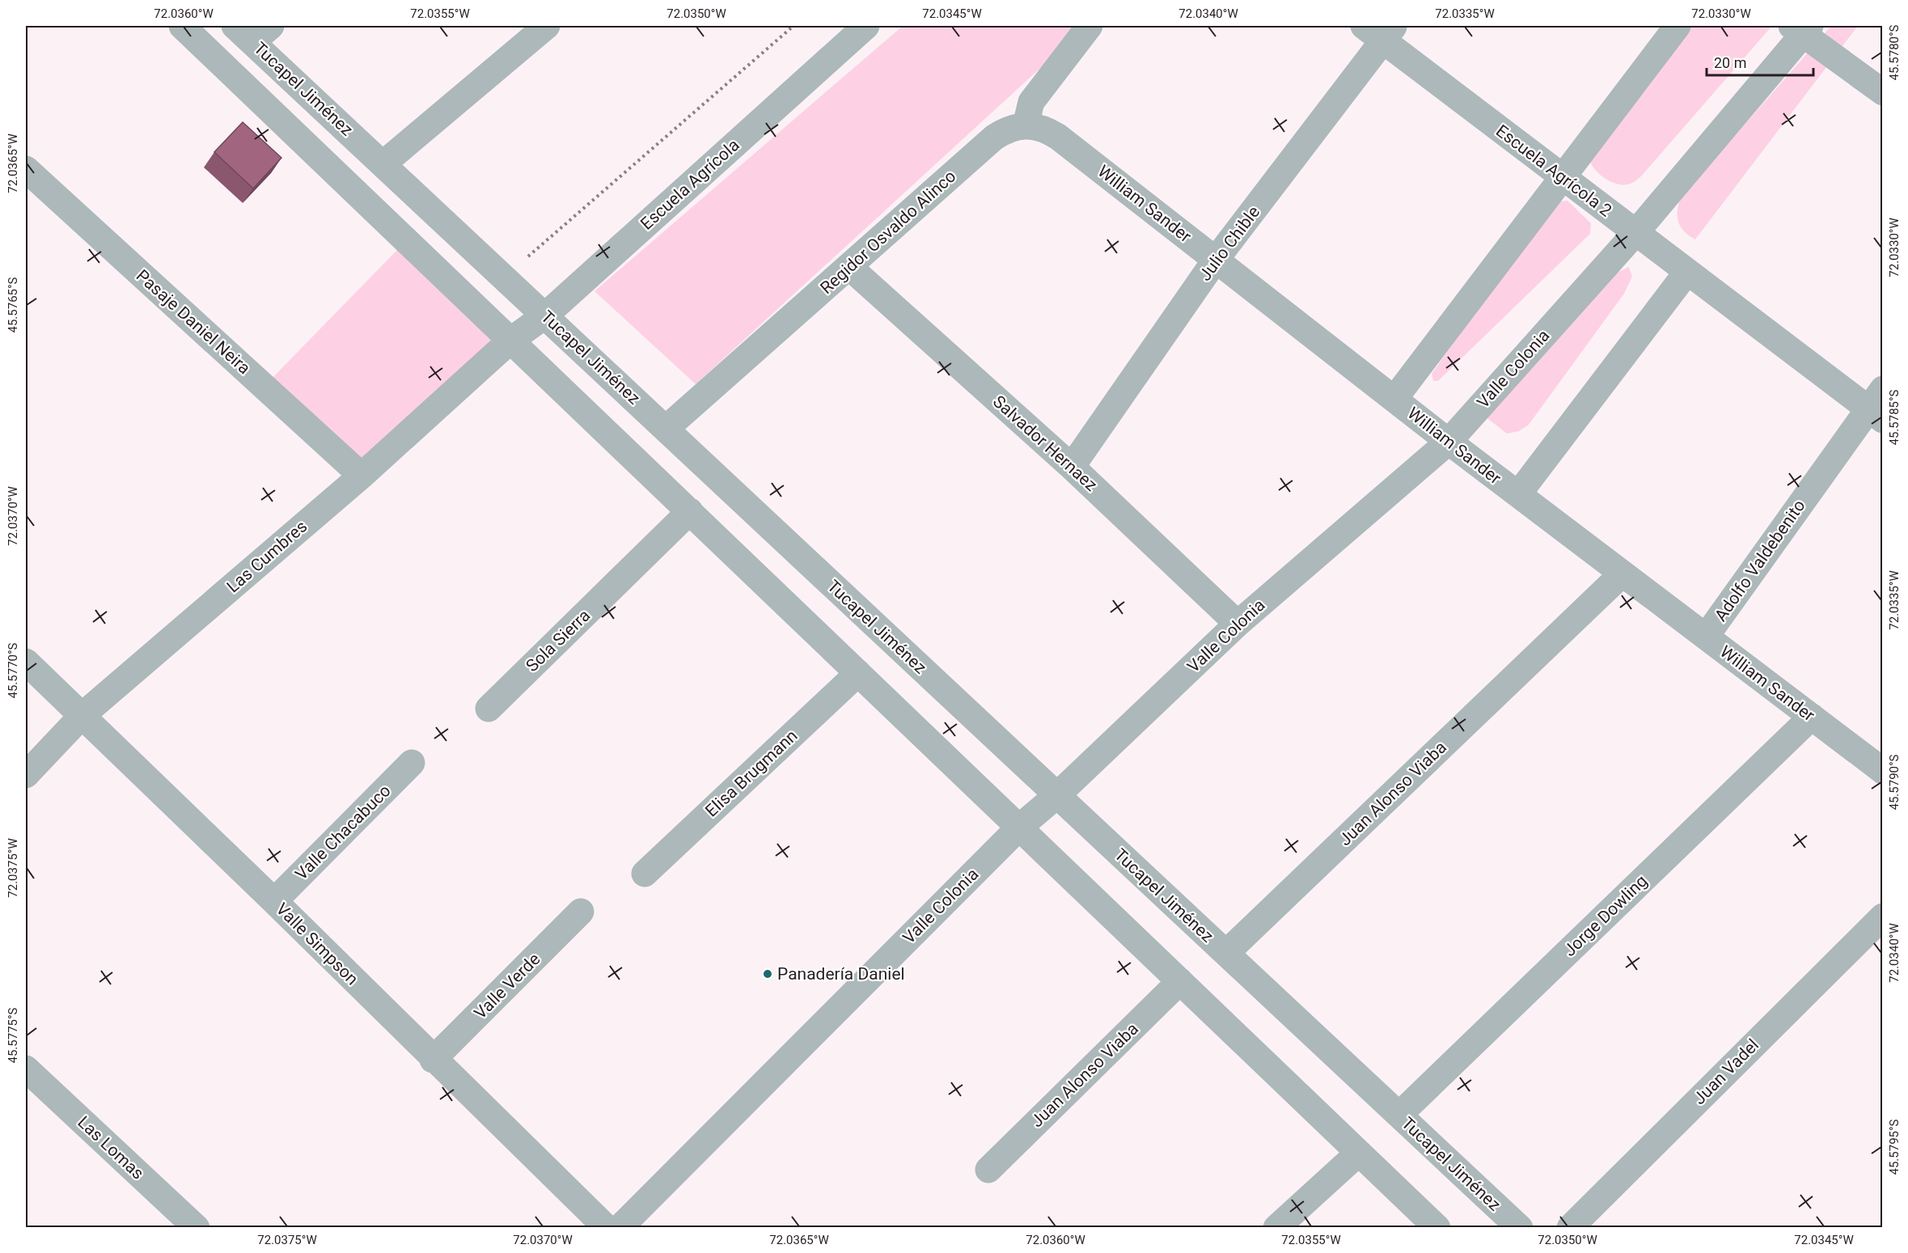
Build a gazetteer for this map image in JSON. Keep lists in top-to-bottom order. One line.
{"streets":{"street":["Tucapel Jiménez","Escuela Agrícola 2","Escuela Agrícola","William Sander","Regidor Osvaldo Alinco","Julio Chible","Pasaje Daniel Neira","Valle Colonia","Salvador Hernaez","Las Cumbres","Adolfo Valdebenito","Sola Sierra","Elisa Brugmann","Juan Alonso Viaba","Valle Chacabuco","Jorge Dowling","Valle Simpson","Valle Verde","Juan Vadel","Las Lomas"]},"crossings":[["Tucapel Jiménez","Escuela Agrícola"],["Tucapel Jiménez","Regidor Osvaldo Alinco"],["Tucapel Jiménez","Valle Colonia"],["Tucapel Jiménez","Juan Alonso Viaba"],["Tucapel Jiménez","Jorge Dowling"],["Escuela Agrícola 2","Julio Chible"],["Escuela Agrícola 2","Valle Colonia"],["Escuela Agrícola 2","Adolfo Valdebenito"],["Escuela Agrícola","Las Cumbres"],["William Sander","Regidor Osvaldo Alinco"],["William Sander","Julio Chible"],["William Sander","Valle Colonia"],["William Sander","Adolfo Valdebenito"],["William Sander","Juan Alonso Viaba"],["William Sander","Jorge Dowling"],["Regidor Osvaldo Alinco","Salvador Hernaez"],["Julio Chible","Salvador Hernaez"],["Pasaje Daniel Neira","Las Cumbres"],["Valle Colonia","Salvador Hernaez"],["Las Cumbres","Valle Simpson"],["Valle Chacabuco","Valle Simpson"],["Valle Simpson","Valle Verde"]],"places":["Panadería Daniel"],"scale_bar":"20 m","coordinates":["72.0360°W","72.0355°W","72.0350°W","72.0345°W","72.0340°W","72.0335°W","72.0330°W","45.5780°S","72.0365°W","45.5765°S","45.5785°S","72.0370°W","45.5770°S","45.5790°S","72.0375°W","45.5775°S","45.5795°S"]}
